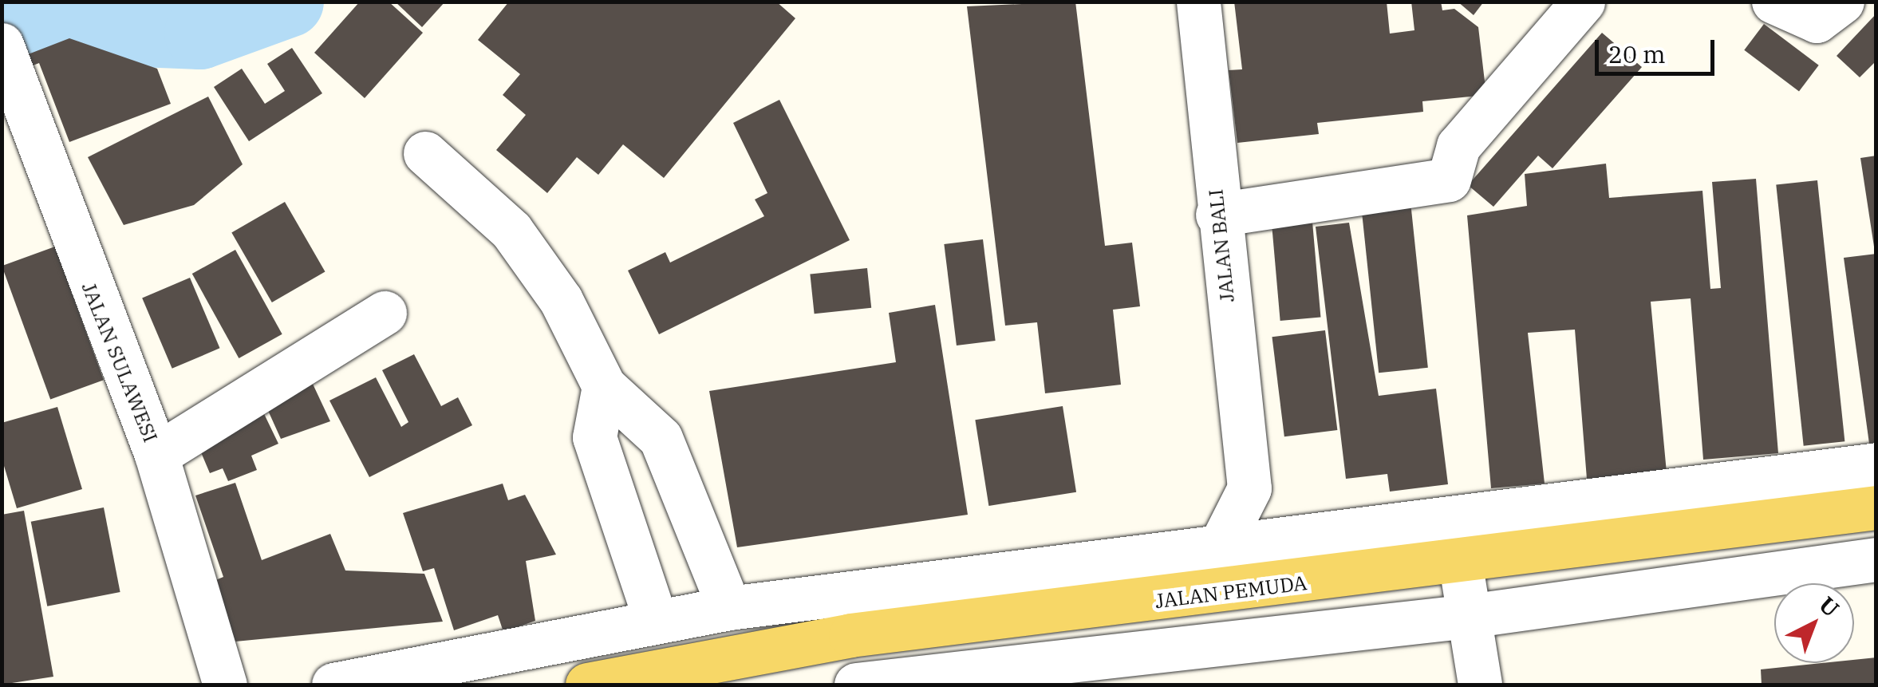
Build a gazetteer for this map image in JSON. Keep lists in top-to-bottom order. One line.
{"streets":{"main road":["JALAN PEMUDA"],"street":["JALAN BALI","JALAN SULAWESI"]},"scale_bar":"20 m","north":"top right"}
